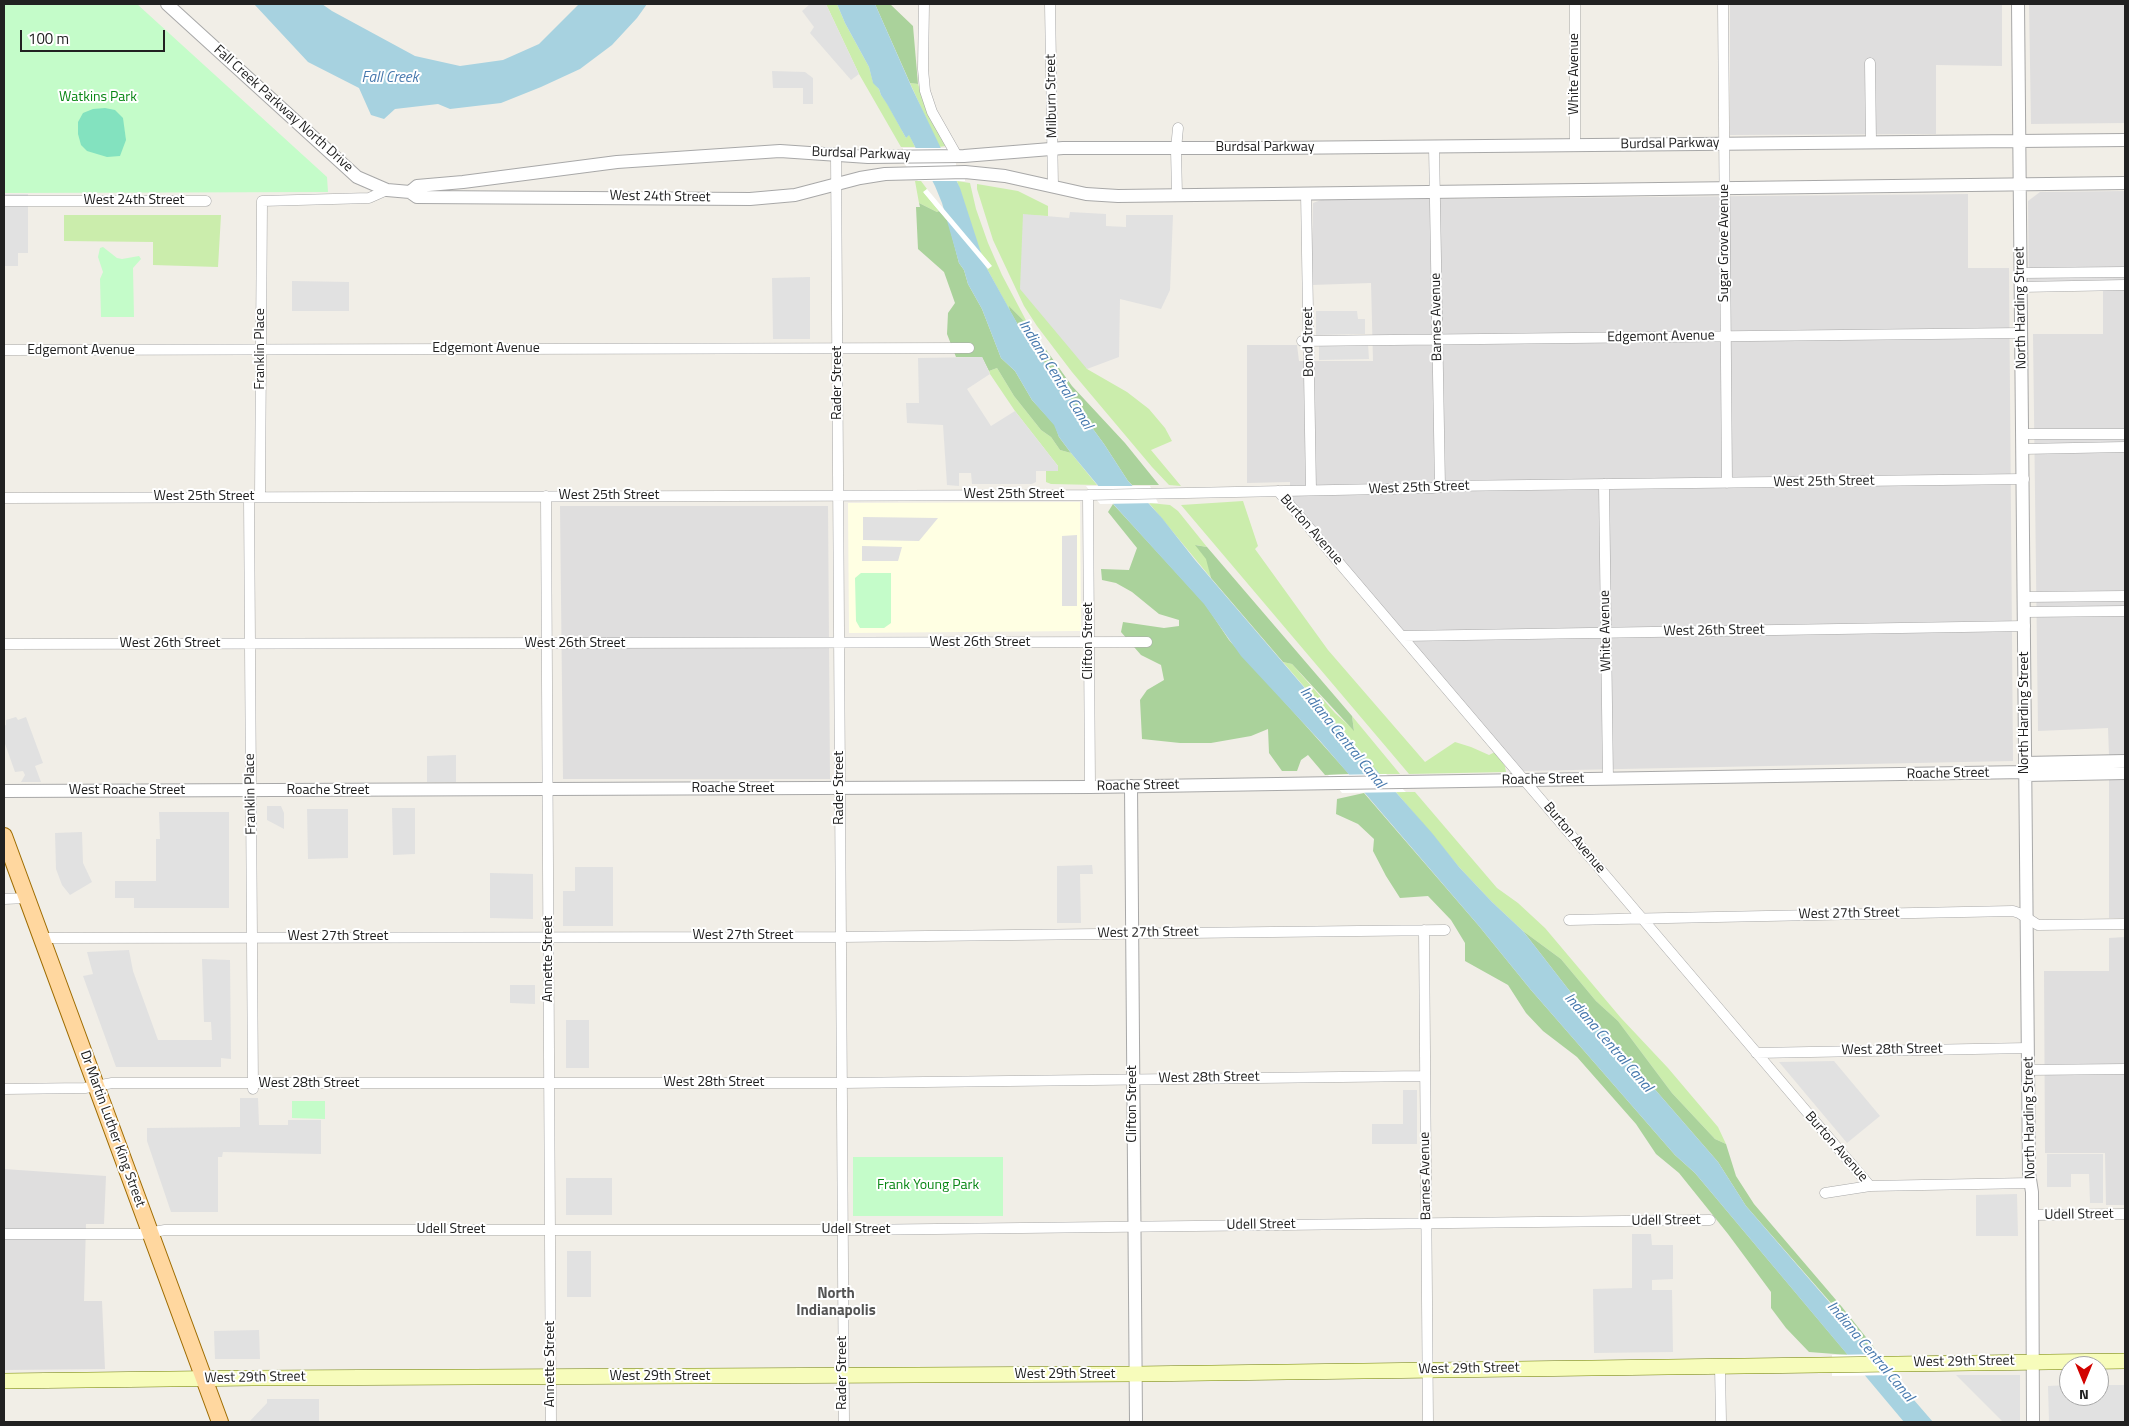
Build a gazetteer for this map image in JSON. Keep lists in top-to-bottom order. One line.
{"streets":{"main road":["Dr Martin Luther King Street","West 29th Street"],"street":["White Avenue","Milburn Street","Fall Creek Parkway North Drive","Burdsal Parkway","West 24th Street","Sugar Grove Avenue","North Harding Street","Barnes Avenue","Edgemont Avenue","Bond Street","Franklin Place","Rader Street","West 25th Street","Burton Avenue","West 26th Street","Clifton Street","Roache Street","West Roache Street","West 27th Street","Annette Street","West 28th Street","Udell Street"]},"crossings":[["White Avenue","Burdsal Parkway"],["White Avenue","West 25th Street"],["White Avenue","West 26th Street"],["White Avenue","Roache Street"],["Milburn Street","Burdsal Parkway"],["Fall Creek Parkway North Drive","Burdsal Parkway"],["Fall Creek Parkway North Drive","West 24th Street"],["Fall Creek Parkway North Drive","Franklin Place"],["Burdsal Parkway","West 24th Street"],["Burdsal Parkway","Sugar Grove Avenue"],["Burdsal Parkway","North Harding Street"],["Burdsal Parkway","Barnes Avenue"],["Burdsal Parkway","Bond Street"],["Burdsal Parkway","Rader Street"],["West 24th Street","Rader Street"],["Sugar Grove Avenue","Edgemont Avenue"],["Sugar Grove Avenue","West 25th Street"],["North Harding Street","Edgemont Avenue"],["North Harding Street","West 25th Street"],["North Harding Street","West 26th Street"],["North Harding Street","Roache Street"],["North Harding Street","West 27th Street"],["North Harding Street","West 28th Street"],["North Harding Street","Udell Street"],["North Harding Street","West 29th Street"],["Barnes Avenue","Edgemont Avenue"],["Barnes Avenue","West 25th Street"],["Barnes Avenue","West 27th Street"],["Barnes Avenue","West 28th Street"],["Barnes Avenue","Udell Street"],["Barnes Avenue","West 29th Street"],["Edgemont Avenue","Bond Street"],["Edgemont Avenue","Franklin Place"],["Edgemont Avenue","Rader Street"],["Bond Street","West 25th Street"],["Franklin Place","West 25th Street"],["Franklin Place","West 26th Street"],["Franklin Place","Roache Street"],["Franklin Place","West Roache Street"],["Franklin Place","West 27th Street"],["Franklin Place","West 28th Street"],["Rader Street","West 25th Street"],["Rader Street","West 26th Street"],["Rader Street","Roache Street"],["Rader Street","West 27th Street"],["Rader Street","West 28th Street"],["Rader Street","Udell Street"],["Rader Street","West 29th Street"],["West 25th Street","Burton Avenue"],["West 25th Street","Clifton Street"],["West 25th Street","Annette Street"],["Burton Avenue","West 26th Street"],["Burton Avenue","Roache Street"],["Burton Avenue","West 27th Street"],["Burton Avenue","West 28th Street"],["West 26th Street","Clifton Street"],["West 26th Street","Annette Street"],["Clifton Street","Roache Street"],["Clifton Street","West 27th Street"],["Clifton Street","West 28th Street"],["Clifton Street","Udell Street"],["Clifton Street","West 29th Street"],["Roache Street","West Roache Street"],["Roache Street","Annette Street"],["West 27th Street","Annette Street"],["West 27th Street","Dr Martin Luther King Street"],["Annette Street","West 28th Street"],["Annette Street","Udell Street"],["Annette Street","West 29th Street"],["West 28th Street","Dr Martin Luther King Street"],["Dr Martin Luther King Street","Udell Street"],["Dr Martin Luther King Street","West 29th Street"]],"districts":["North Indianapolis"],"water":["Fall Creek","Indiana Central Canal"],"parks":["Watkins Park","Frank Young Park"],"scale_bar":"100 m","north":"bottom"}
